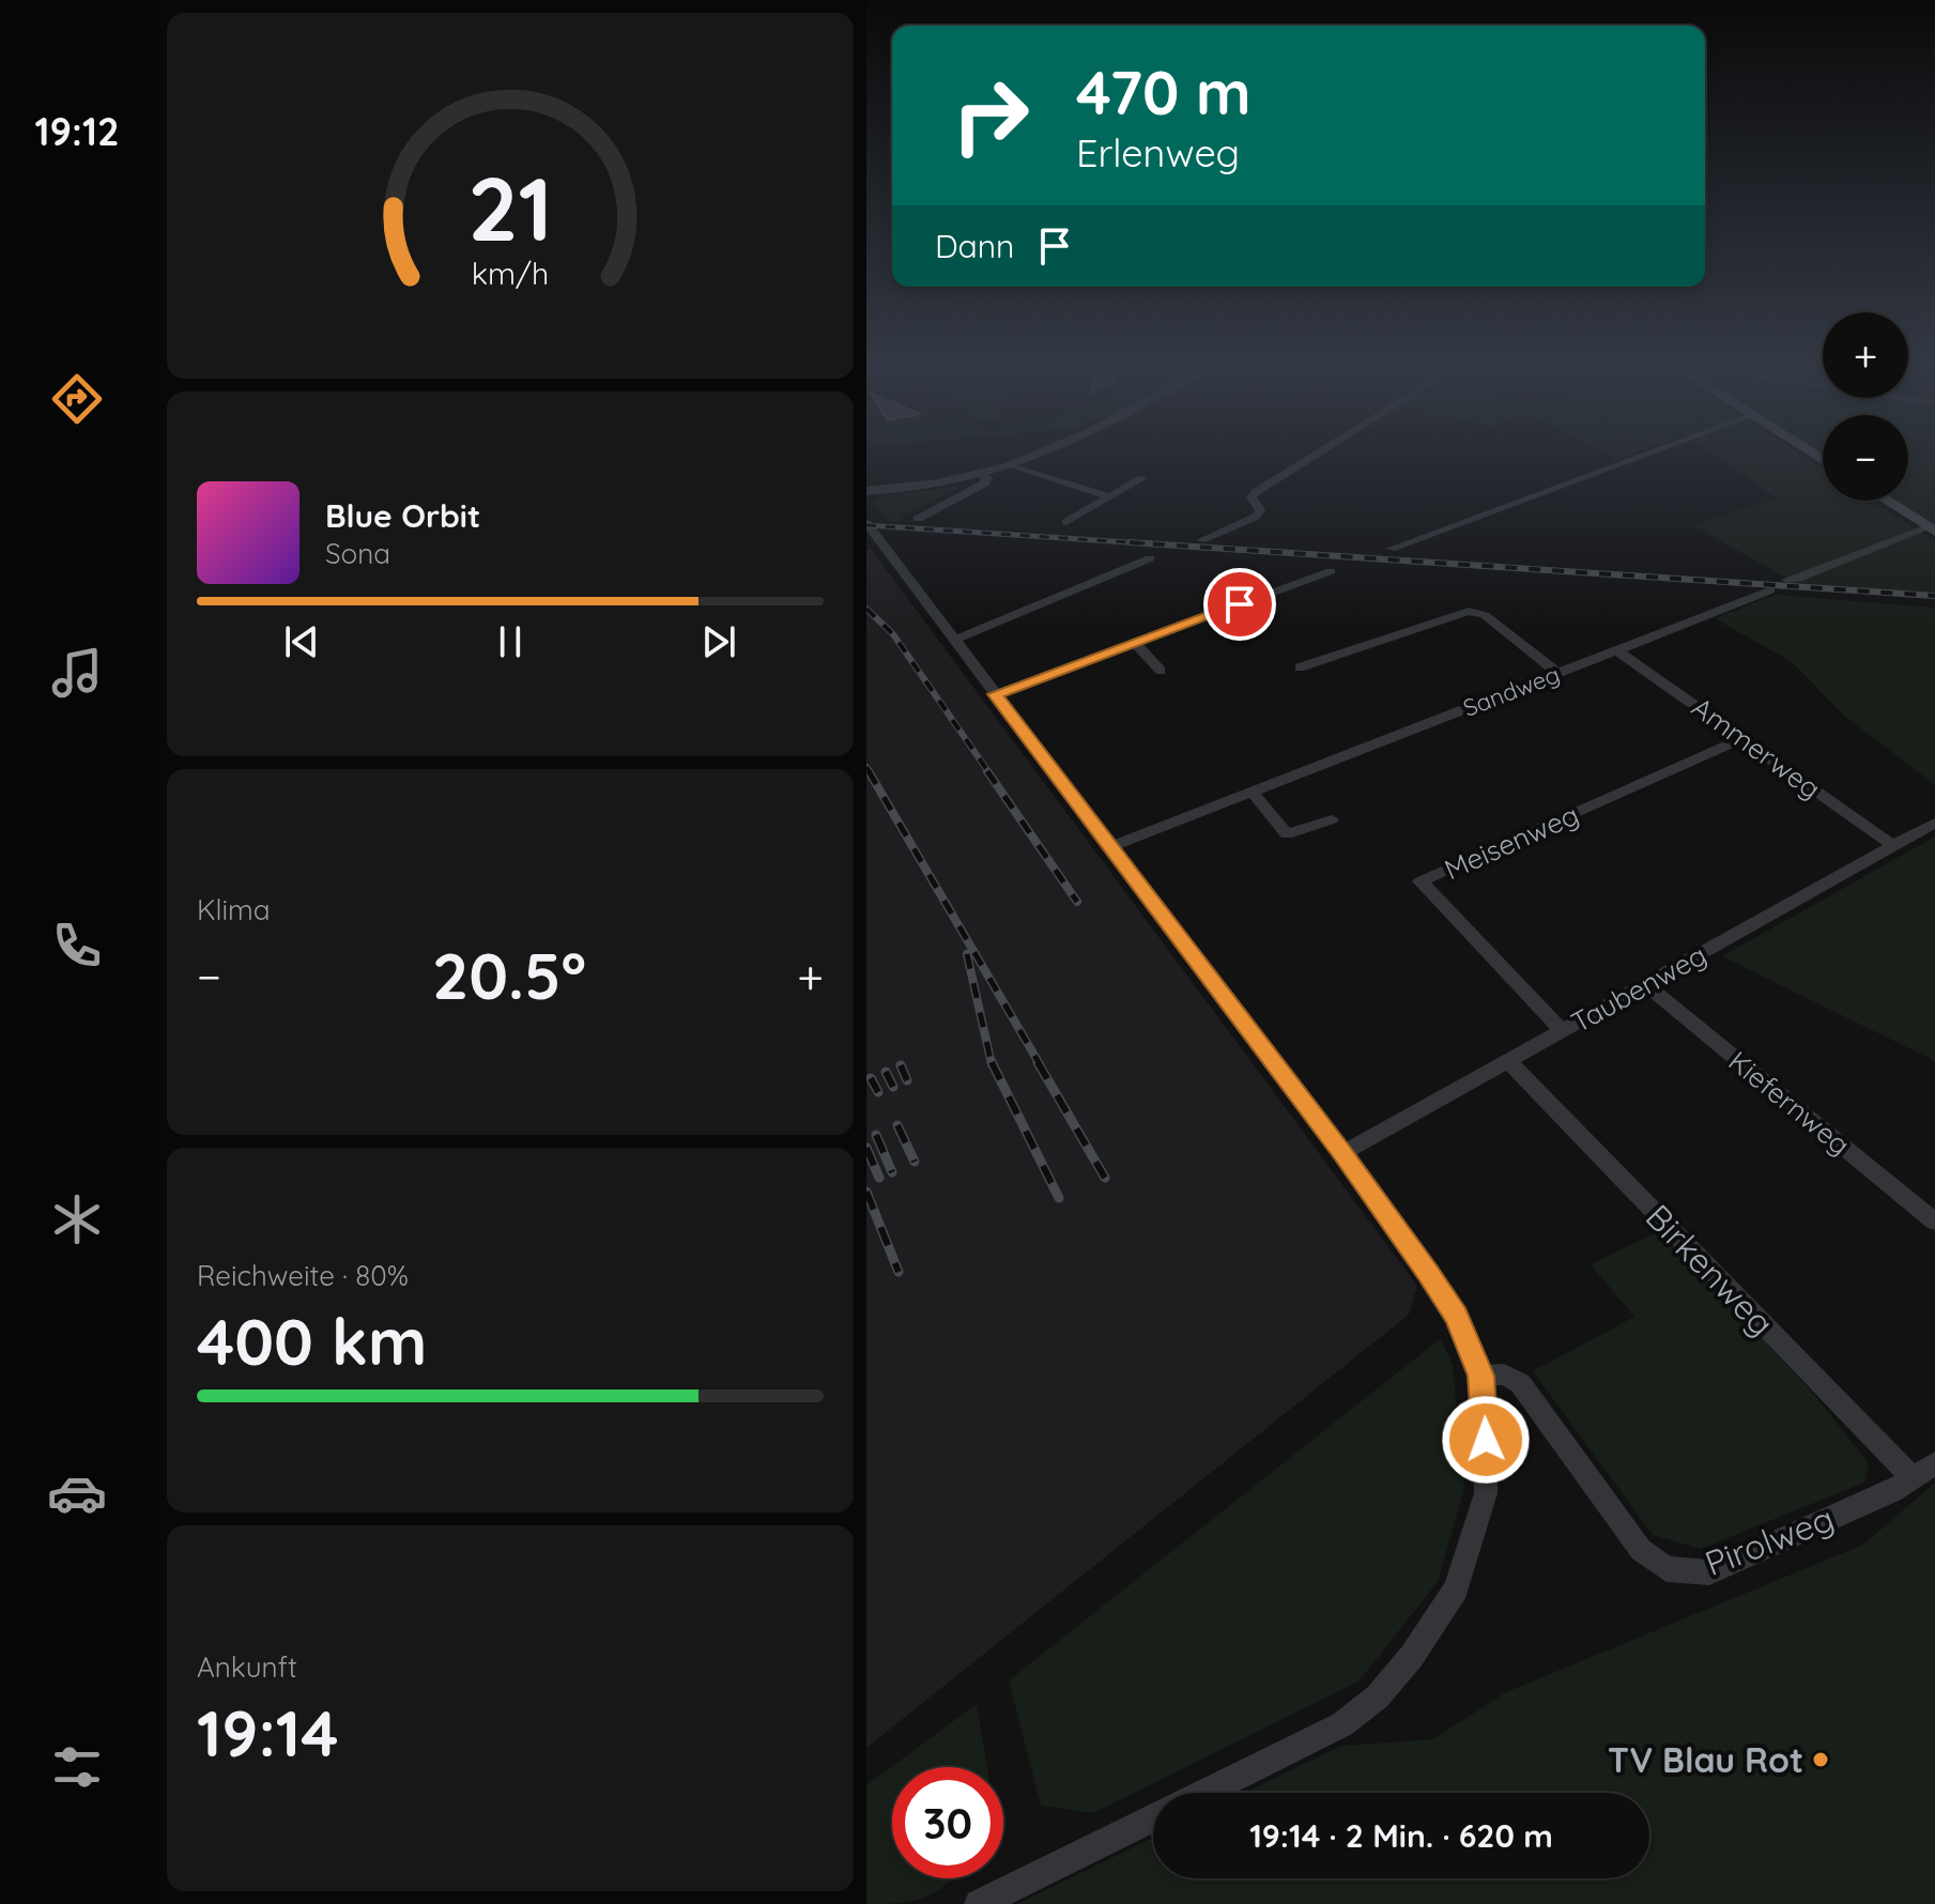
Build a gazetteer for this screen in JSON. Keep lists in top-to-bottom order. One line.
{"streets":{"street":["Sandweg","Ammerweg","Meisenweg","Taubenweg","Kiefernweg","Birkenweg","Pirolweg"]},"crossings":[["Sandweg","Ammerweg"],["Ammerweg","Meisenweg"],["Ammerweg","Taubenweg"],["Meisenweg","Taubenweg"],["Taubenweg","Kiefernweg"],["Taubenweg","Birkenweg"],["Birkenweg","Pirolweg"]],"places":["TV Blau Rot"],"page":{"tabs":"19:12","turn":["470 m","Erlenweg"],"then":"Dann","map_buttons":["+","−"],"song":["Blue Orbit","Sona"],"tile":["Klima",["Reichweite · 80%","400 km"],["Ankunft","19:14"]],"heat":["−","20.5°","+"],"limit":"30","trip":"19:14 · 2 Min. · 620 m","gauge":["21","km/h"]}}
